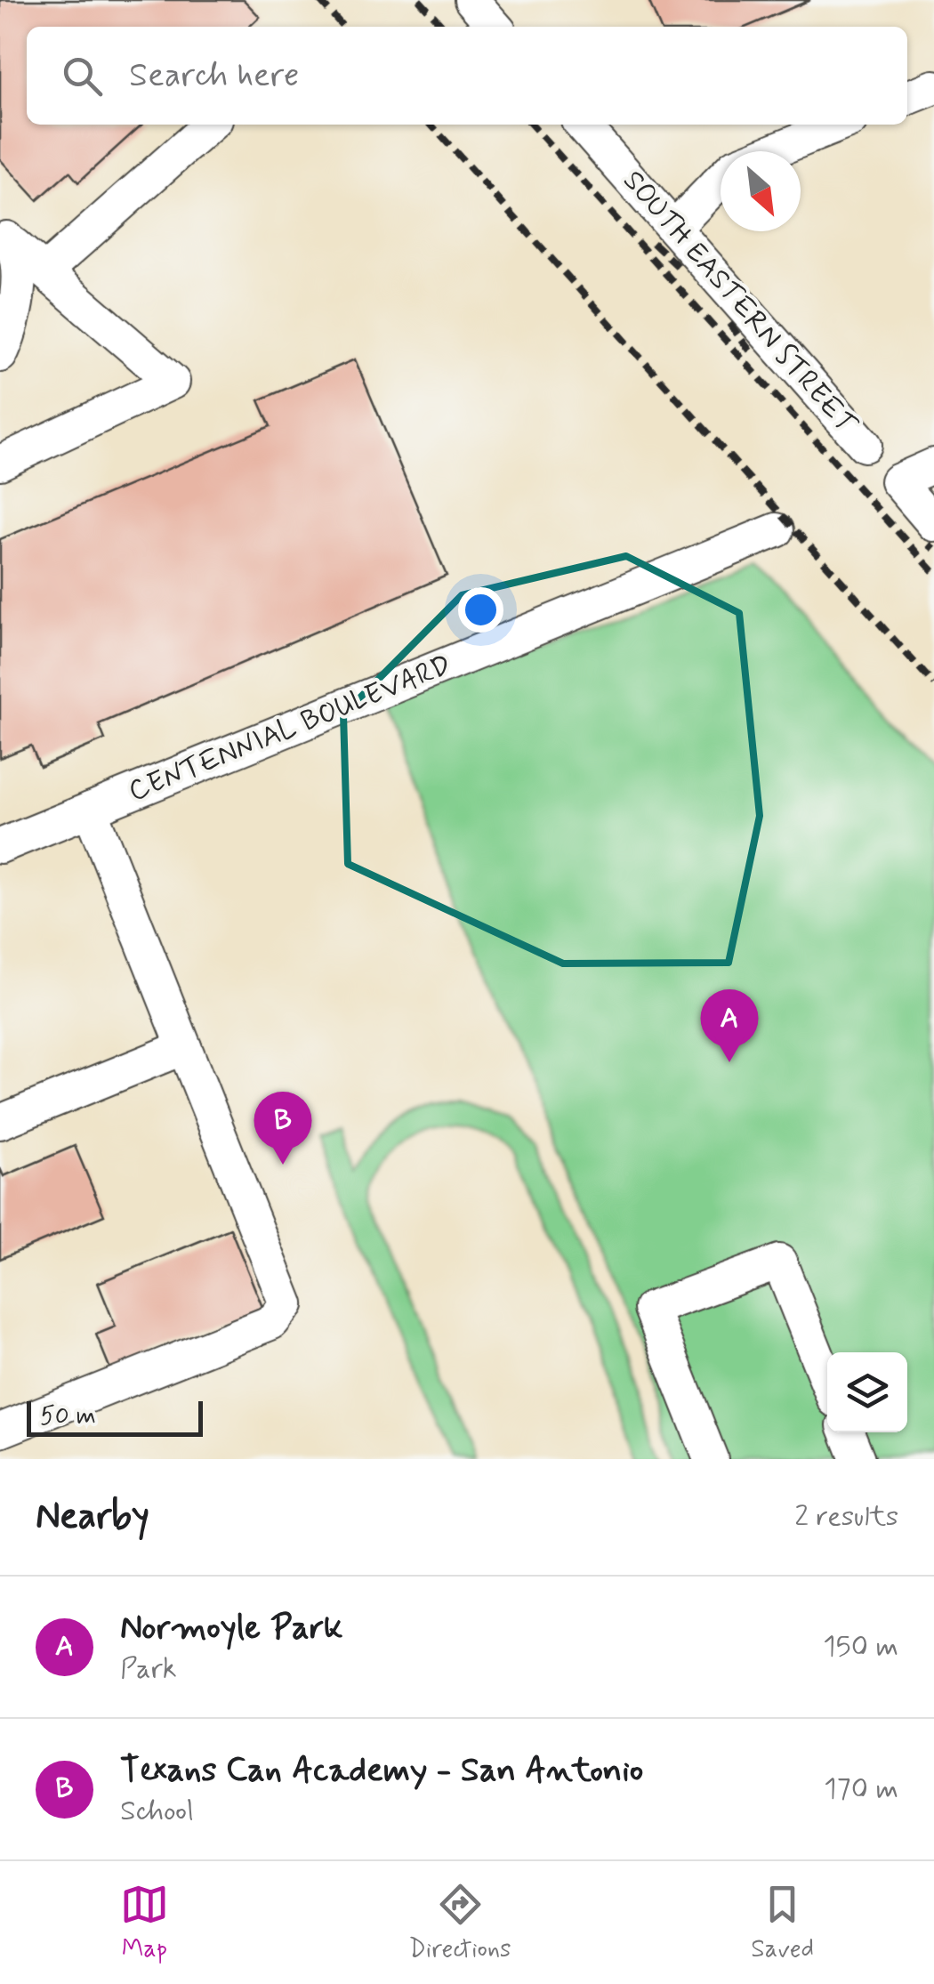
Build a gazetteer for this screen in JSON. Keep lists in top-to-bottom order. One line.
{"streets":{"street":["SOUTH EASTERN STREET","CENTENNIAL BOULEVARD"]},"scale_bar":"50 m","north":"bottom right","page":{"search":"Search here","pins":["A","B"],"scale":"50 m","heading":["Nearby","2 results"],"list":[{"mark":"A","name":"Normoyle Park","note":"Park","value":"150 m"},{"mark":"B","name":"Texans Can Academy - San Antonio","note":"School","value":"170 m"}],"nav":["Map","Directions","Saved"]}}
